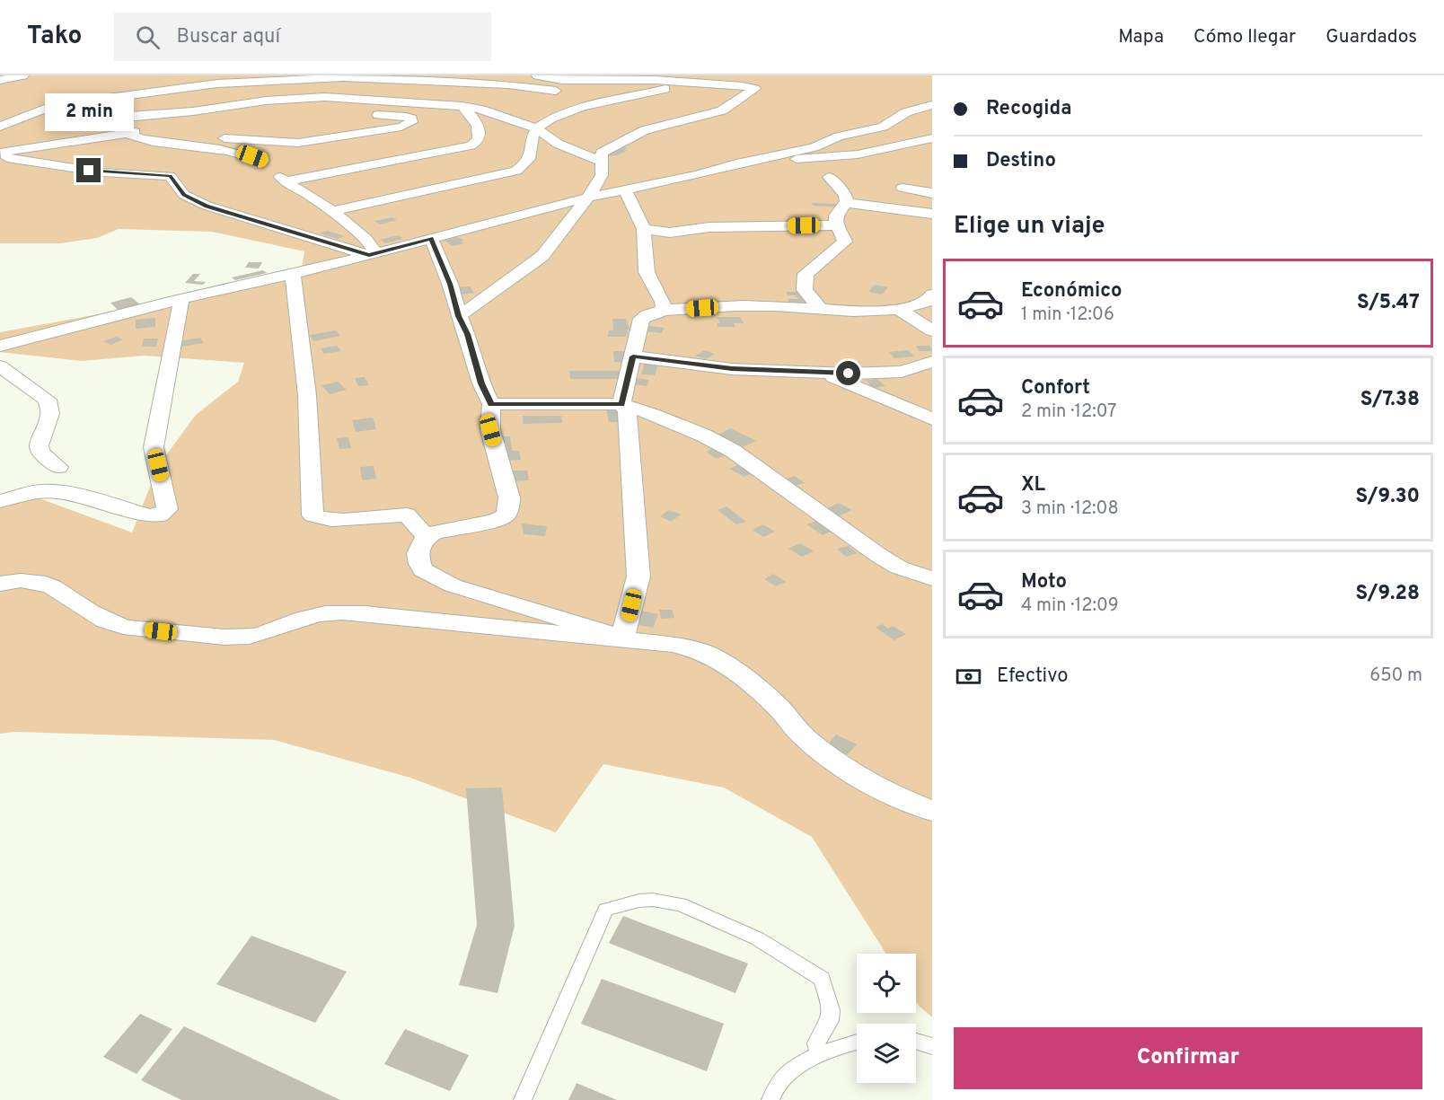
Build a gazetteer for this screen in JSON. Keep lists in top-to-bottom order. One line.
{"page":{"header":"Tako","search":"Buscar aquí","nav":["Mapa","Cómo llegar","Guardados"],"banner":["Recogida","Destino"],"bubble":"2 min","heading":"Elige un viaje","list":[{"name":"Económico","note":"1 min · 12:06","value":"S/5.47"},{"name":"Confort","note":"2 min · 12:07","value":"S/7.38"},{"name":"XL","note":"3 min · 12:08","value":"S/9.30"},{"name":"Moto","note":"4 min · 12:09","value":"S/9.28"}],"pay":["Efectivo","650 m"],"buttons":"Confirmar"}}
